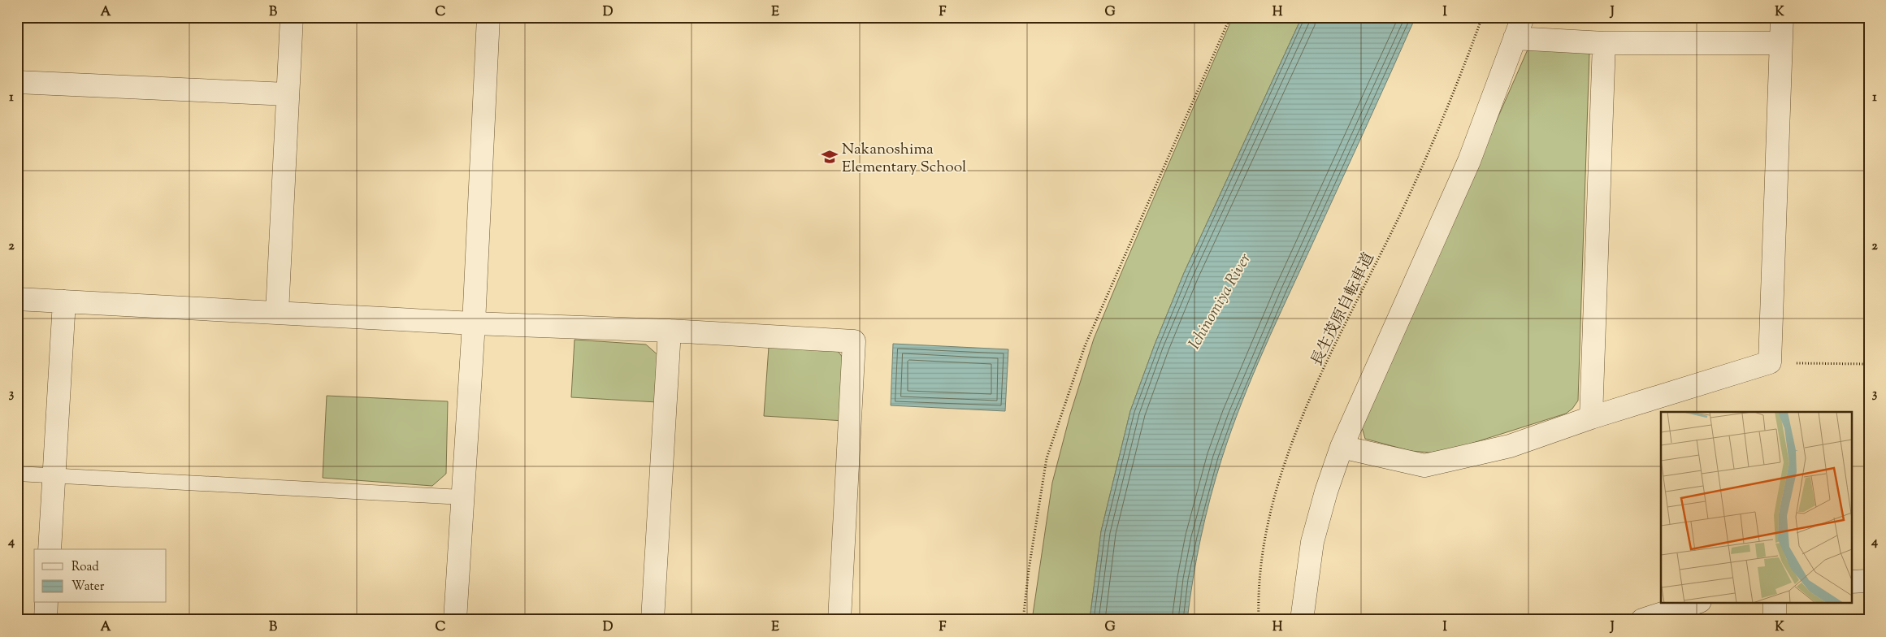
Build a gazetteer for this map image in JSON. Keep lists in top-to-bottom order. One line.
{"streets":{"path":["長生茂原自転車道"]},"water":["Ichinomiya River"],"places":{"school or university":["Nakanoshima Elementary School"]},"legend":["Road","Water"],"grid":{"columns":["A","B","C","D","E","F","G","H","I","J","K"],"rows":["1","2","3","4"]}}
